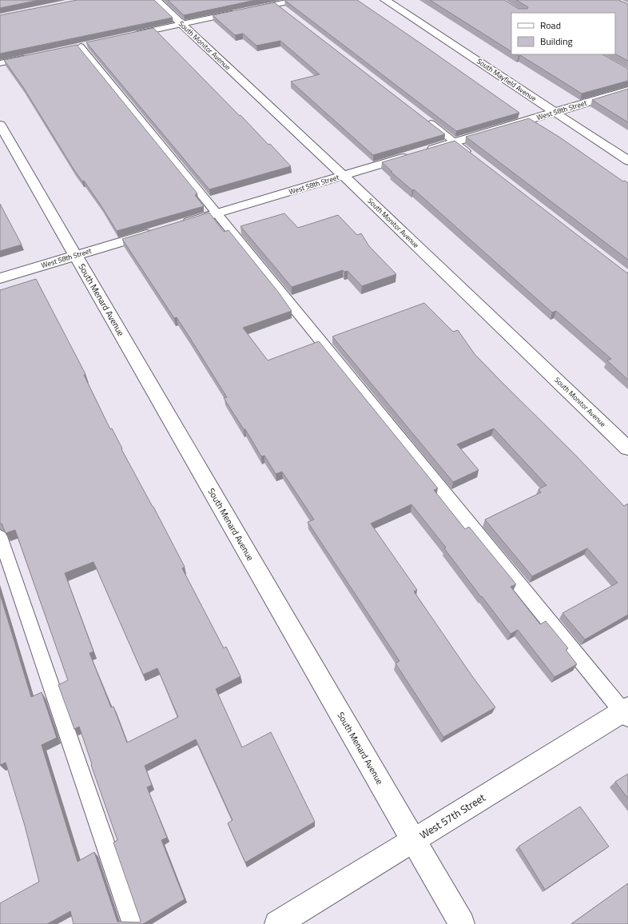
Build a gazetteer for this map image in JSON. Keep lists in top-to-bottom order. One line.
{"streets":{"street":["South Monitor Avenue","South Mayfield Avenue","West 58th Street","South Menard Avenue","West 57th Street"]},"crossings":[["South Monitor Avenue","West 58th Street"],["South Mayfield Avenue","West 58th Street"],["West 58th Street","South Menard Avenue"],["South Menard Avenue","West 57th Street"]],"legend":["Road","Building"]}
